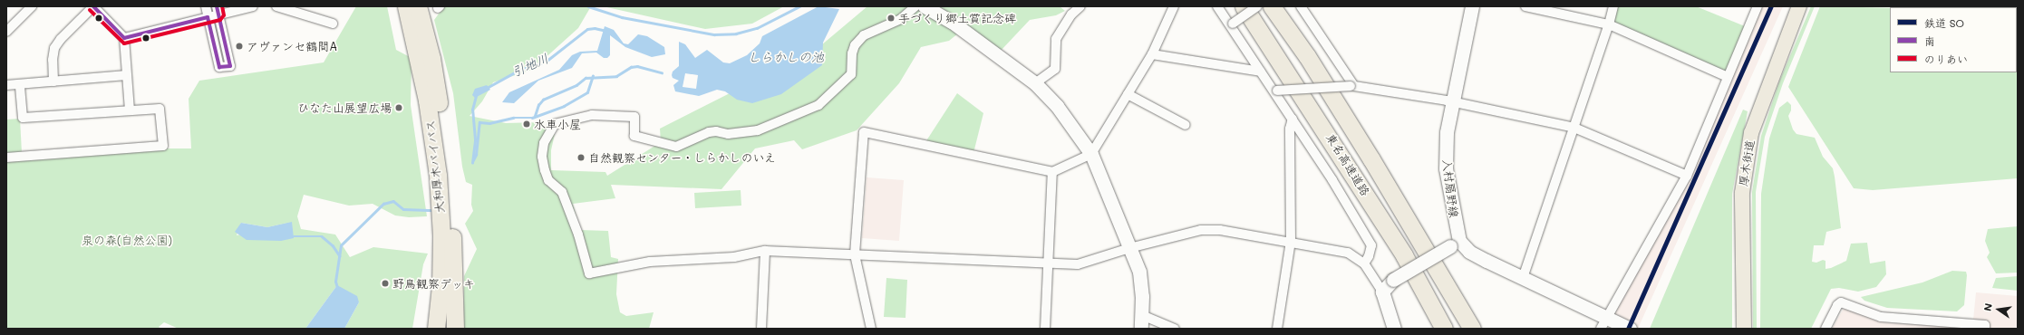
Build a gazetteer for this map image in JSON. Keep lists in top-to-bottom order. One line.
{"streets":{"highway":["東名高速道路","大和厚木バイパス"],"main road":["厚木街道"],"street":["入村扇野線"]},"water":["しらかしの池","引地川"],"parks":["泉の森(自然公園)"],"places":["手づくり郷土賞記念碑","アヴァンセ鶴間A","ひなた山展望広場","水車小屋","自然観察センター・しらかしのいえ","野鳥観察デッキ"],"lines":["rail line SO","transit line 南","transit line のりあい"],"legend":["鉄道 SO","南","のりあい"],"north":"left"}
